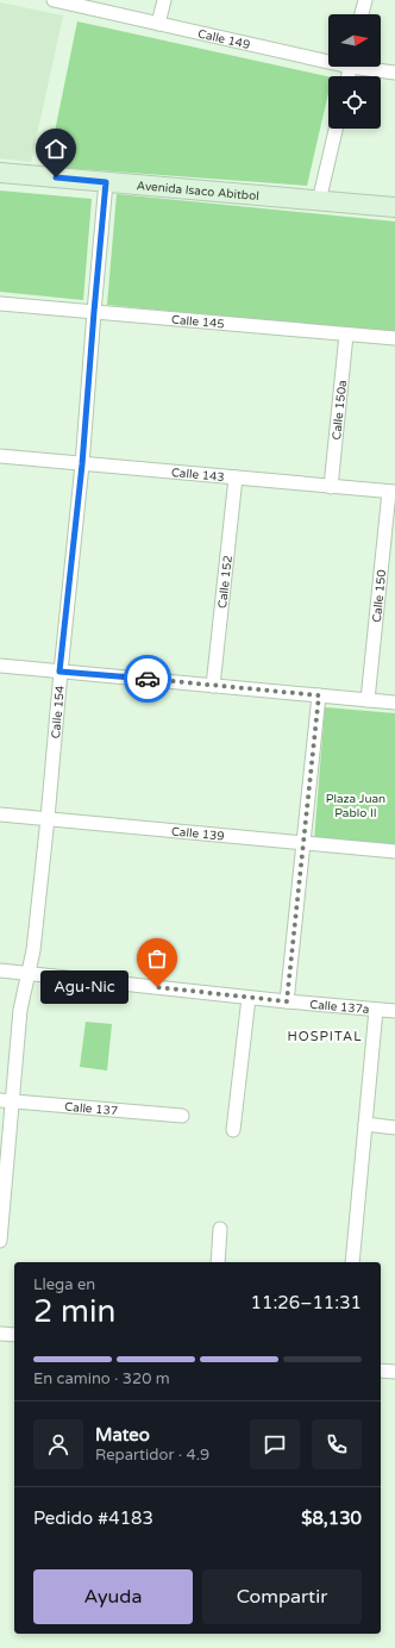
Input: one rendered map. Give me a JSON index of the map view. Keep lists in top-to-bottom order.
{
  "streets": {
    "main road": ["Avenida Isaco Abitbol"],
    "street": [
      "Calle 149",
      "Calle 145",
      "Calle 150a",
      "Calle 143",
      "Calle 152",
      "Calle 150",
      "Calle 154",
      "Calle 139",
      "Calle 137a",
      "Calle 137"
    ]
  },
  "crossings": [
    ["Avenida Isaco Abitbol", "Calle 154"],
    ["Calle 145", "Calle 150a"],
    ["Calle 145", "Calle 154"],
    ["Calle 150a", "Calle 143"],
    ["Calle 143", "Calle 152"],
    ["Calle 143", "Calle 150"],
    ["Calle 143", "Calle 154"],
    ["Calle 154", "Calle 139"],
    ["Calle 154", "Calle 137a"],
    ["Calle 154", "Calle 137"]
  ],
  "districts": ["HOSPITAL"],
  "parks": ["Plaza Juan Pablo II"],
  "places": ["Agu-Nic"],
  "north": "right",
  "page": {
    "bubble": "Agu-Nic",
    "heading": ["2 min", "Llega en", "11:26–11:31"],
    "panel": [
      "Mateo",
      "Repartidor · 4.9",
      "Pedido #4183",
      "$8,130"
    ],
    "bar": "En camino · 320 m",
    "buttons": ["Ayuda", "Compartir"]
  }
}
